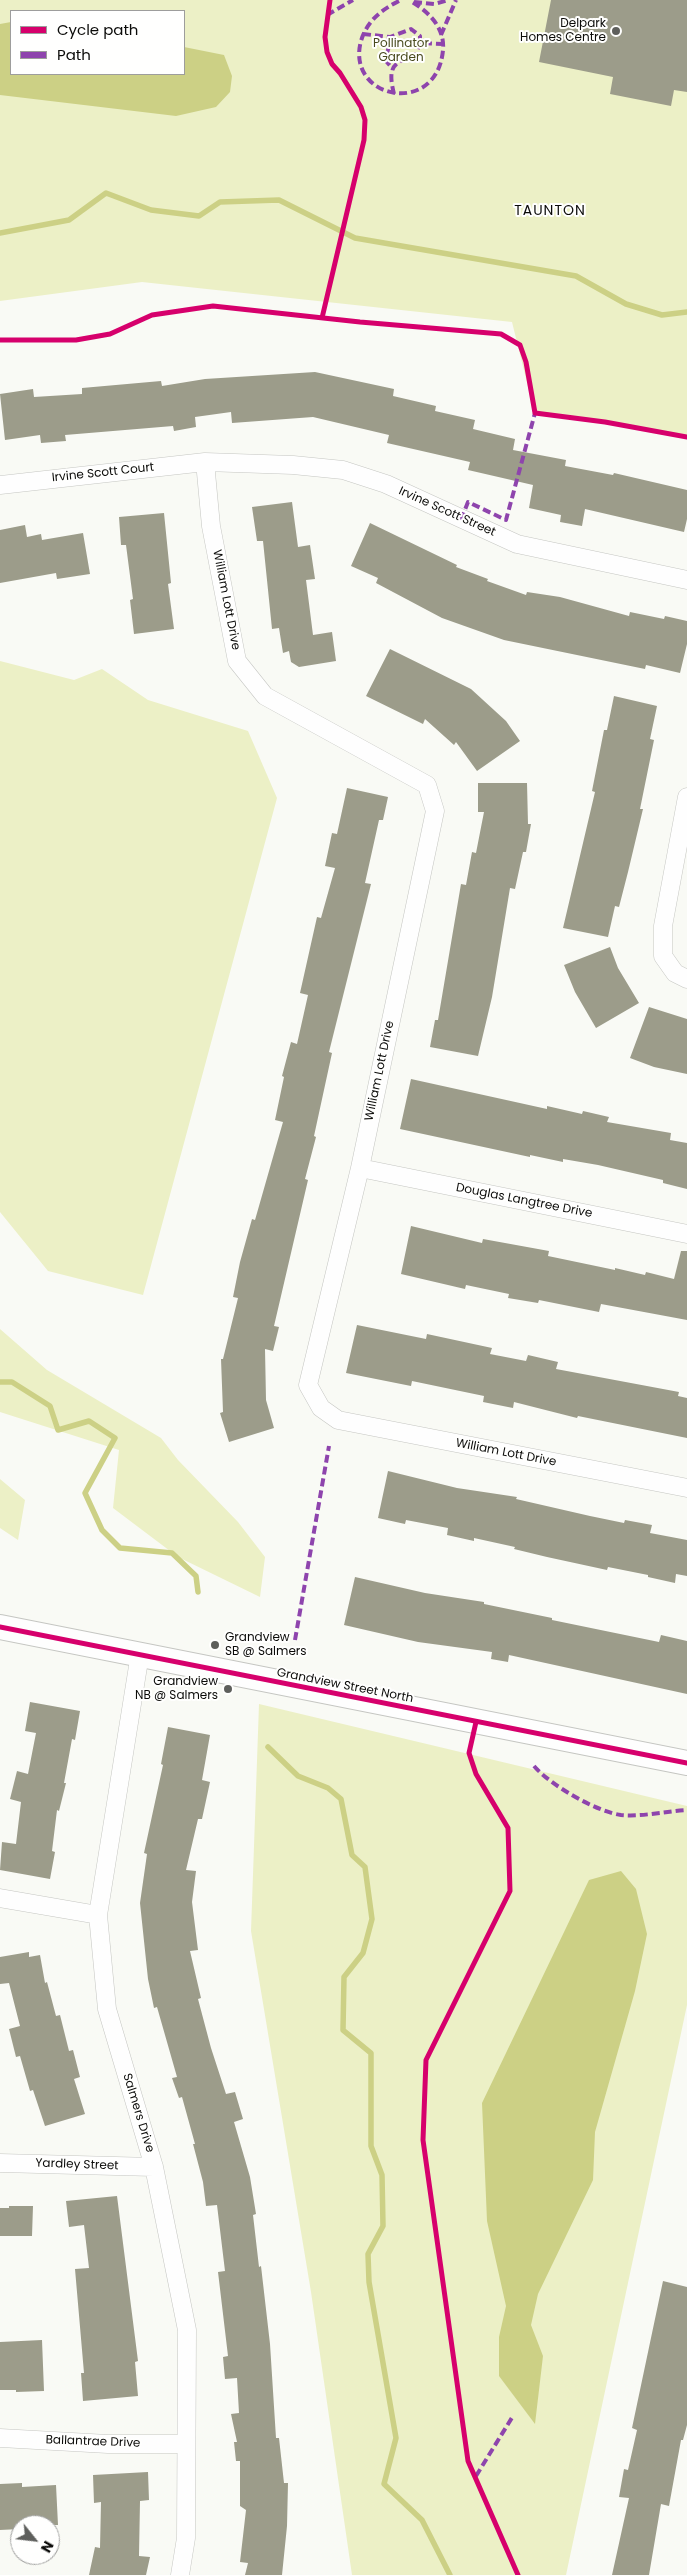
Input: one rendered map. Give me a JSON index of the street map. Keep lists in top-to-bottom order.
{
  "streets": {
    "street": [
      "Irvine Scott Court",
      "Irvine Scott Street",
      "William Lott Drive",
      "Douglas Langtree Drive",
      "Grandview Street North",
      "Salmers Drive",
      "Yardley Street",
      "Ballantrae Drive"
    ]
  },
  "crossings": [
    ["Irvine Scott Court", "Irvine Scott Street"],
    ["Irvine Scott Court", "William Lott Drive"],
    ["Irvine Scott Street", "William Lott Drive"],
    ["William Lott Drive", "Douglas Langtree Drive"],
    ["Grandview Street North", "Salmers Drive"],
    ["Salmers Drive", "Yardley Street"],
    ["Salmers Drive", "Ballantrae Drive"]
  ],
  "districts": ["TAUNTON"],
  "parks": ["Pollinator Garden"],
  "places": ["Delpark Homes Centre", "Grandview SB @ Salmers", "Grandview NB @ Salmers"],
  "legend": ["Cycle path", "Path"],
  "north": "bottom right"
}
